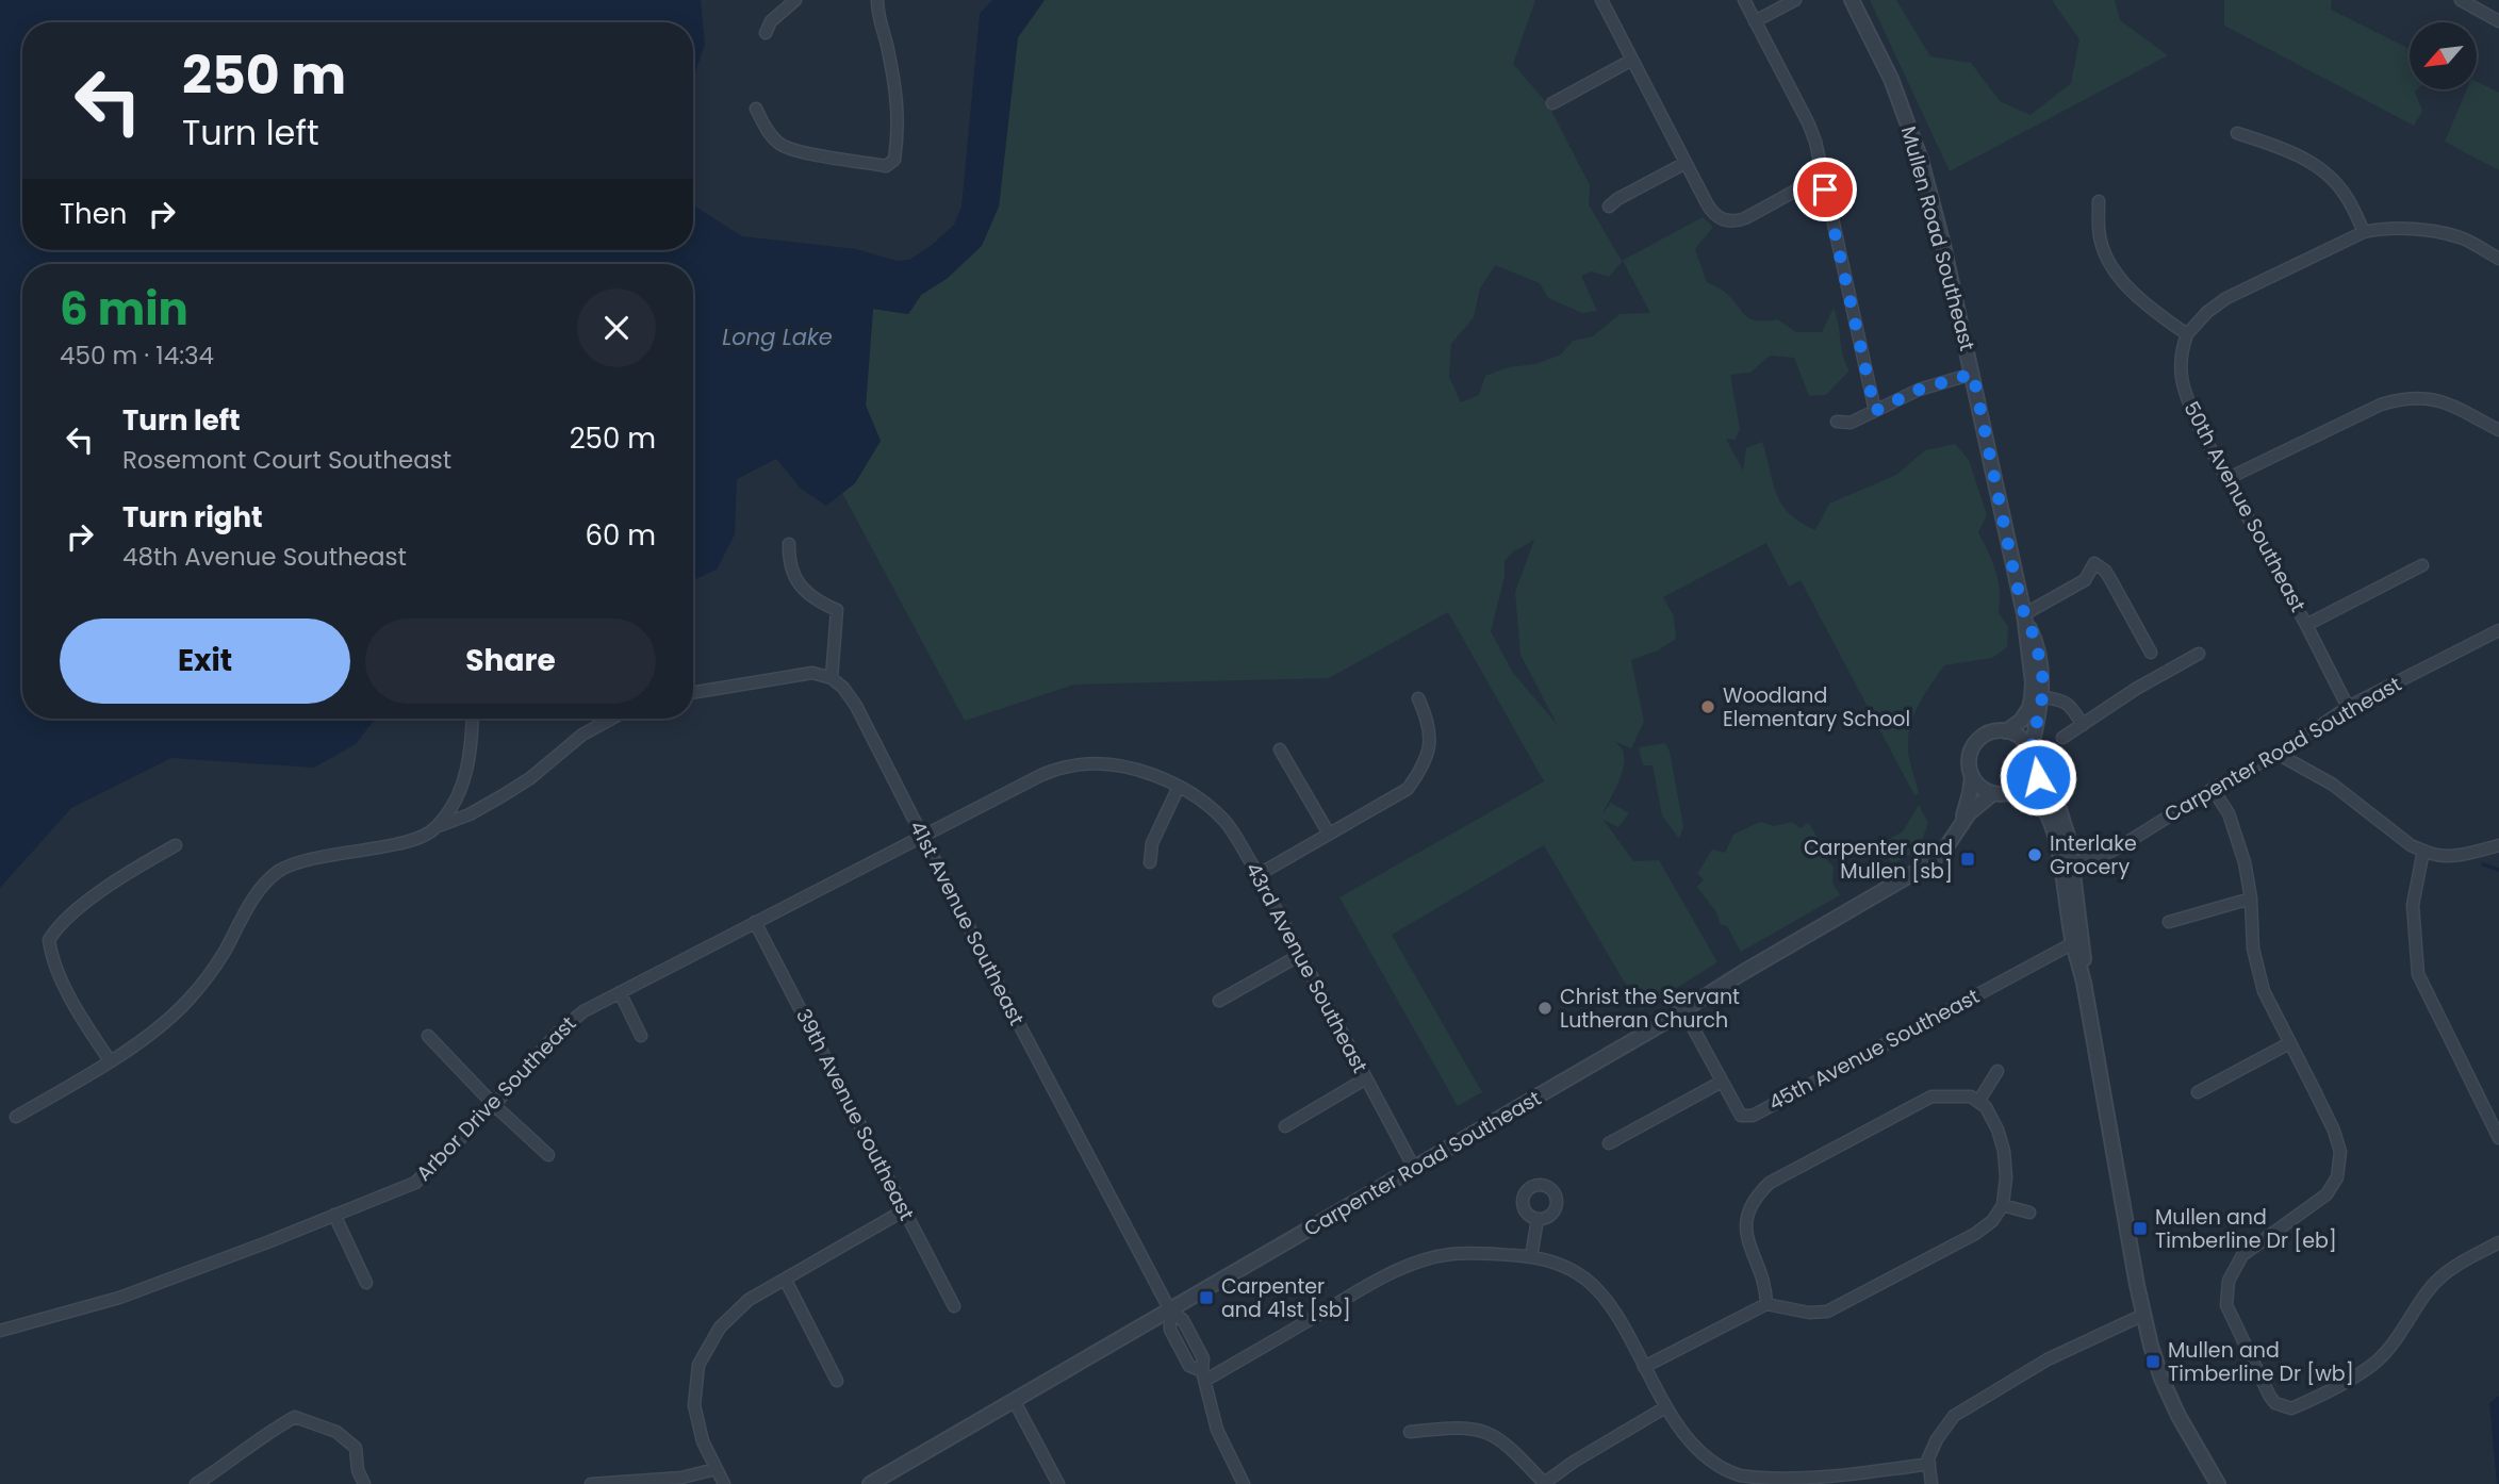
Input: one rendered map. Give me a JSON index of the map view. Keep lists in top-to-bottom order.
{
  "streets": {
    "street": [
      "Mullen Road Southeast",
      "50th Avenue Southeast",
      "Carpenter Road Southeast",
      "41st Avenue Southeast",
      "43rd Avenue Southeast",
      "45th Avenue Southeast",
      "Arbor Drive Southeast",
      "39th Avenue Southeast"
    ]
  },
  "crossings": [
    ["Mullen Road Southeast", "Carpenter Road Southeast"],
    ["50th Avenue Southeast", "Carpenter Road Southeast"],
    ["Carpenter Road Southeast", "41st Avenue Southeast"],
    ["Carpenter Road Southeast", "43rd Avenue Southeast"],
    ["Carpenter Road Southeast", "45th Avenue Southeast"],
    ["41st Avenue Southeast", "Arbor Drive Southeast"],
    ["43rd Avenue Southeast", "Arbor Drive Southeast"],
    ["Arbor Drive Southeast", "39th Avenue Southeast"]
  ],
  "water": ["Long Lake"],
  "places": {
    "other": ["Woodland Elementary School", "Interlake Grocery", "Christ the Servant Lutheran Church"],
    "transit": [
      "Carpenter and Mullen [sb]",
      "Mullen and Timberline Dr [eb]",
      "Carpenter and 41st [sb]",
      "Mullen and Timberline Dr [wb]"
    ]
  },
  "north": "bottom left",
  "page": {
    "turn": ["250 m", "Turn left"],
    "then": "Then",
    "heading": ["6 min", "450 m · 14:34"],
    "list": [
      {
        "name": "Turn left",
        "note": "Rosemont Court Southeast",
        "value": "250 m"
      },
      {
        "name": "Turn right",
        "note": "48th Avenue Southeast",
        "value": "60 m"
      }
    ],
    "buttons": ["Exit", "Share"]
  }
}
